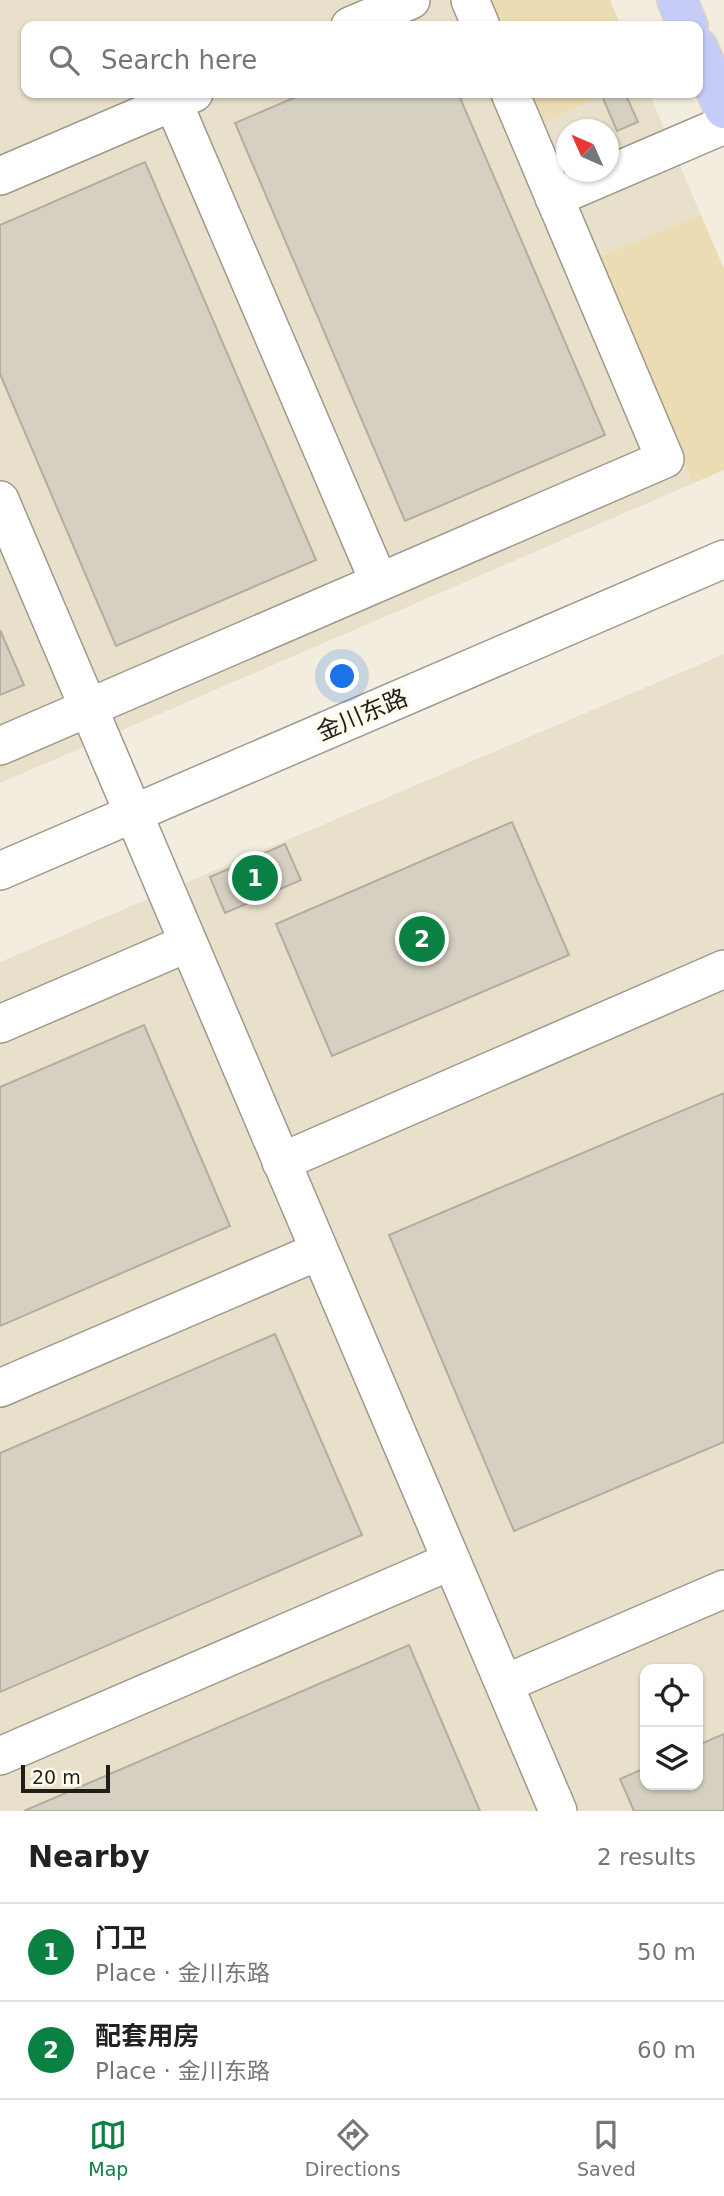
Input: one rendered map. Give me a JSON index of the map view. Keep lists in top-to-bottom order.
{
  "streets": {
    "street": ["金川东路"]
  },
  "scale_bar": "20 m",
  "north": "top left",
  "page": {
    "search": "Search here",
    "pins": ["1", "2"],
    "scale": "20 m",
    "heading": ["Nearby", "2 results"],
    "list": [
      {
        "mark": "1",
        "name": "门卫",
        "note": "Place · 金川东路",
        "value": "50 m"
      },
      {
        "mark": "2",
        "name": "配套用房",
        "note": "Place · 金川东路",
        "value": "60 m"
      }
    ],
    "nav": ["Map", "Directions", "Saved"]
  }
}
